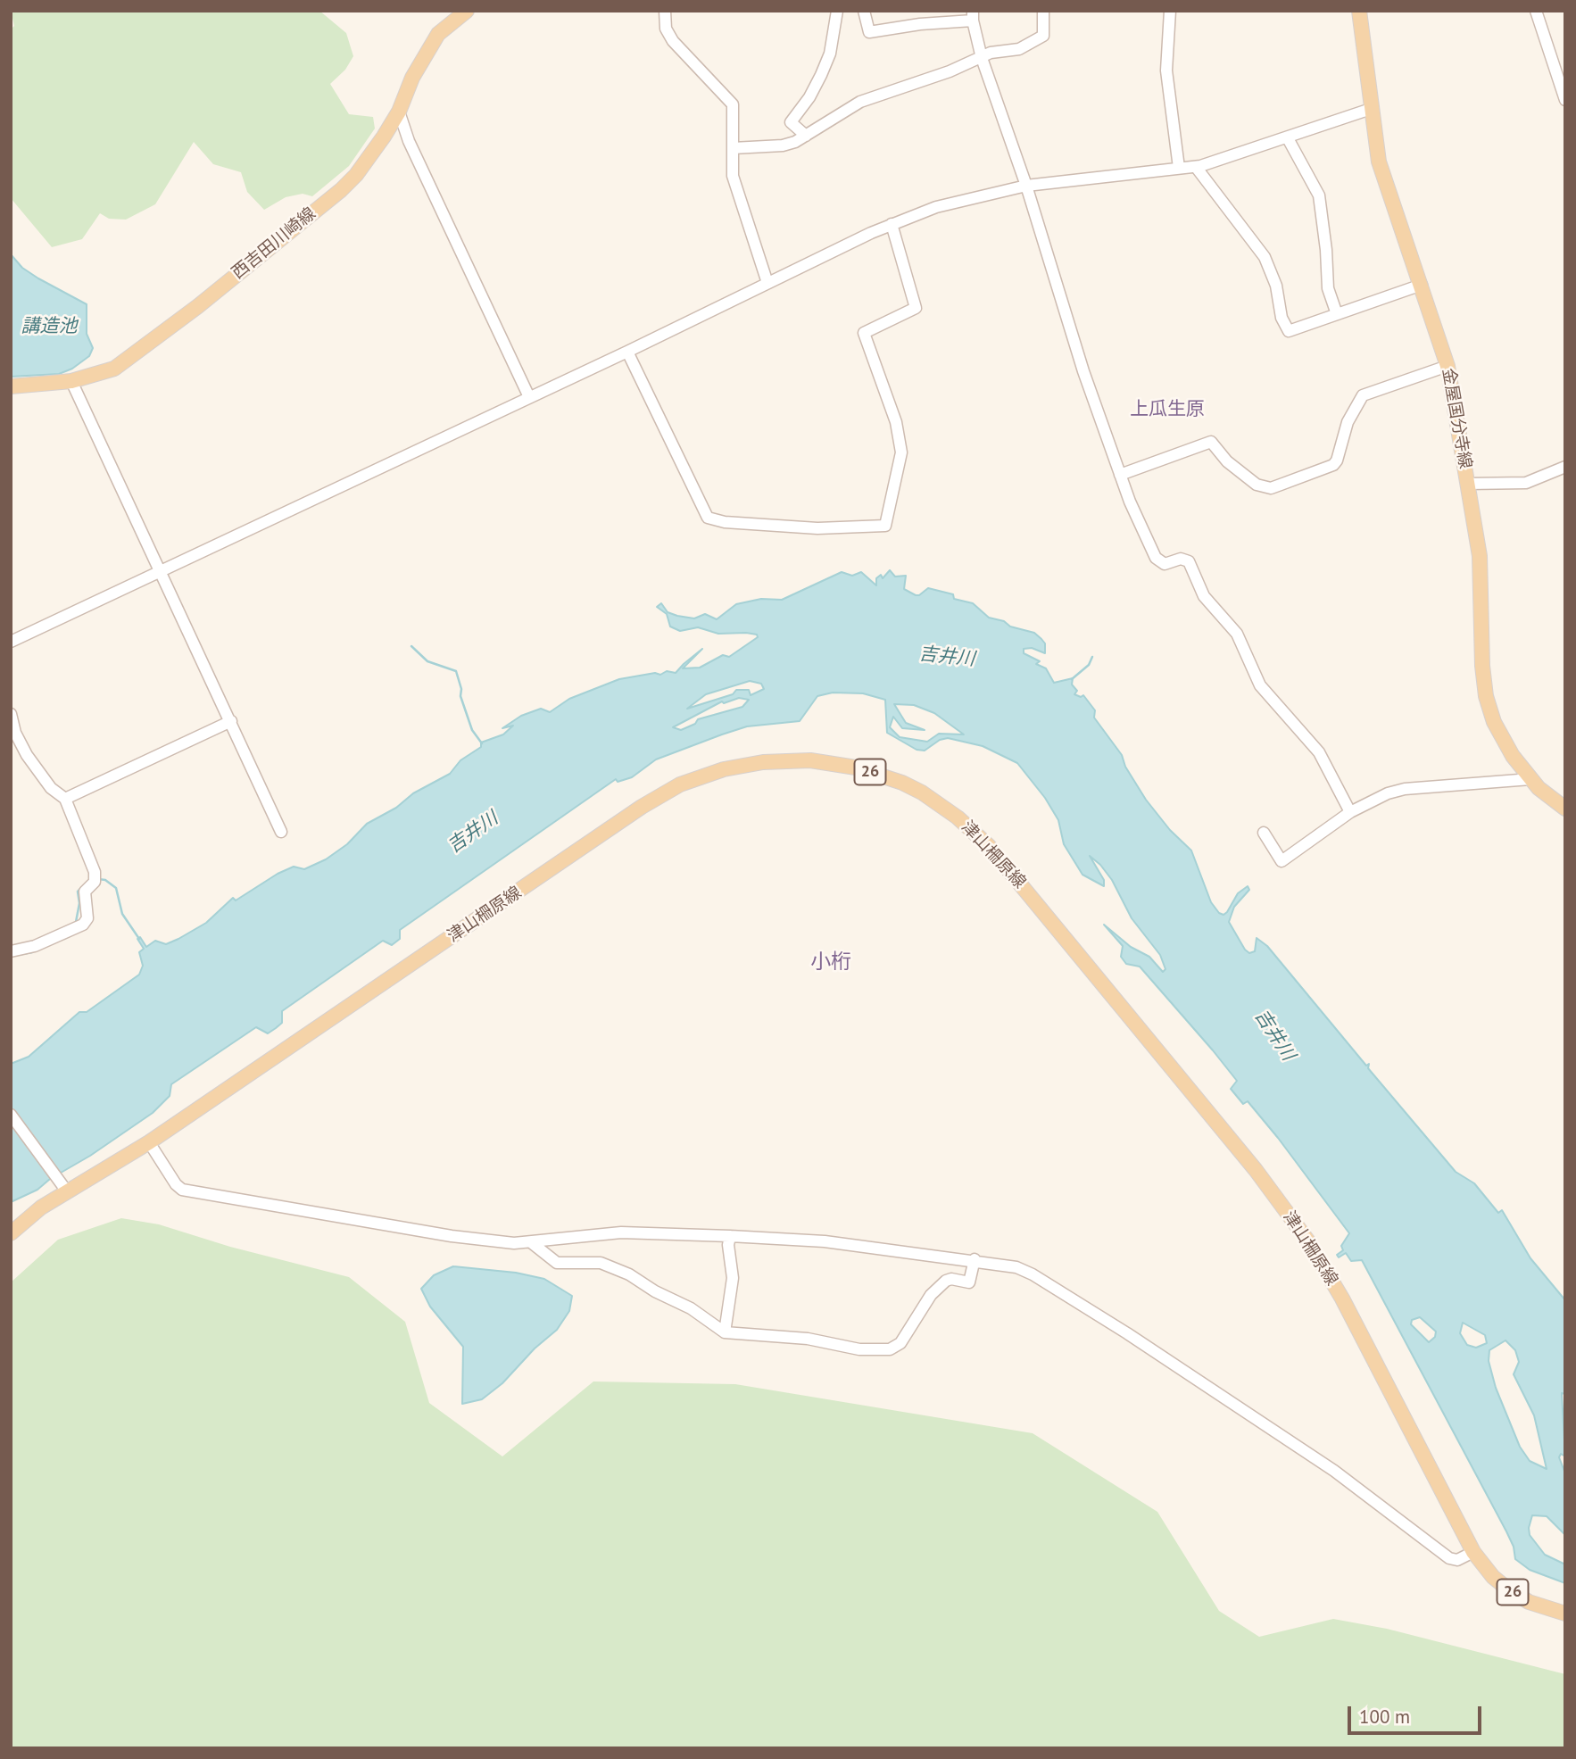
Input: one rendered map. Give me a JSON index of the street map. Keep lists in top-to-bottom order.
{
  "streets": {
    "main road": [
      "西吉田川崎線",
      "金屋国分寺線",
      "26",
      "津山柵原線"
    ]
  },
  "districts": ["上瓜生原", "小桁"],
  "water": ["講造池", "吉井川"],
  "scale_bar": "100 m"
}
